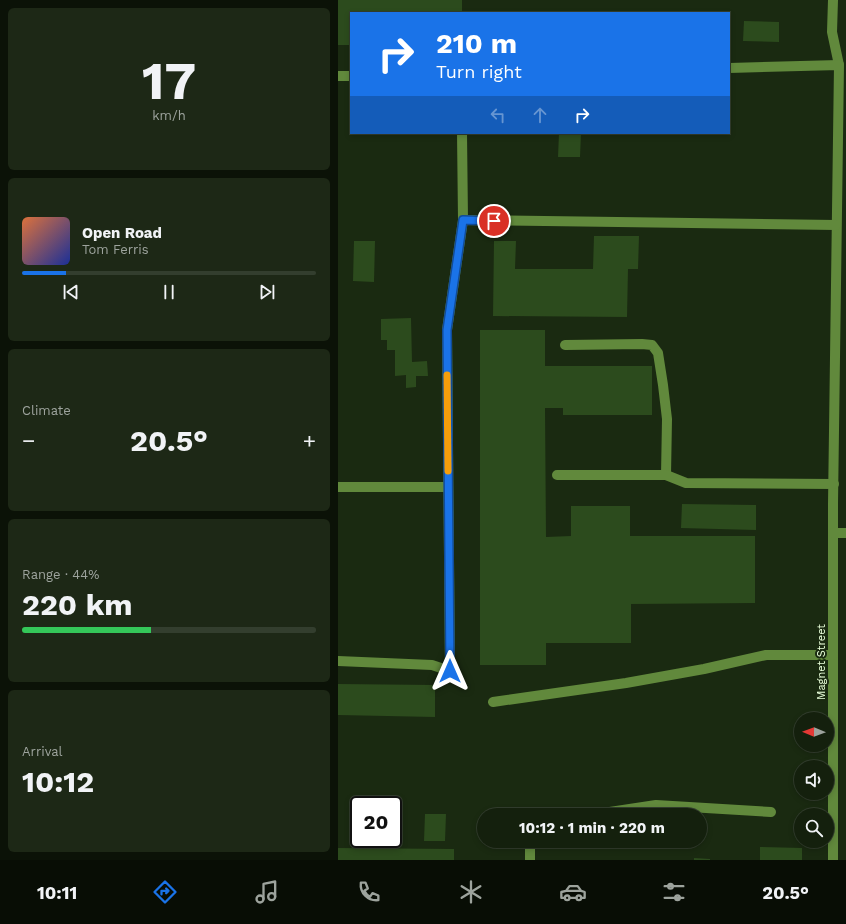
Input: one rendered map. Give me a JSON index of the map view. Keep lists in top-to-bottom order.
{
  "streets": {
    "street": ["Magnet Street"]
  },
  "north": "left",
  "page": {
    "tile": [
      ["17", "km/h"],
      "Climate",
      ["Range · 44%", "220 km"],
      ["Arrival", "10:12"]
    ],
    "turn": ["210 m", "Turn right"],
    "song": ["Open Road", "Tom Ferris"],
    "heat": ["−", "20.5°", "+"],
    "limit": "20",
    "trip": "10:12 · 1 min · 220 m",
    "tabs": ["10:11", "20.5°"]
  }
}
